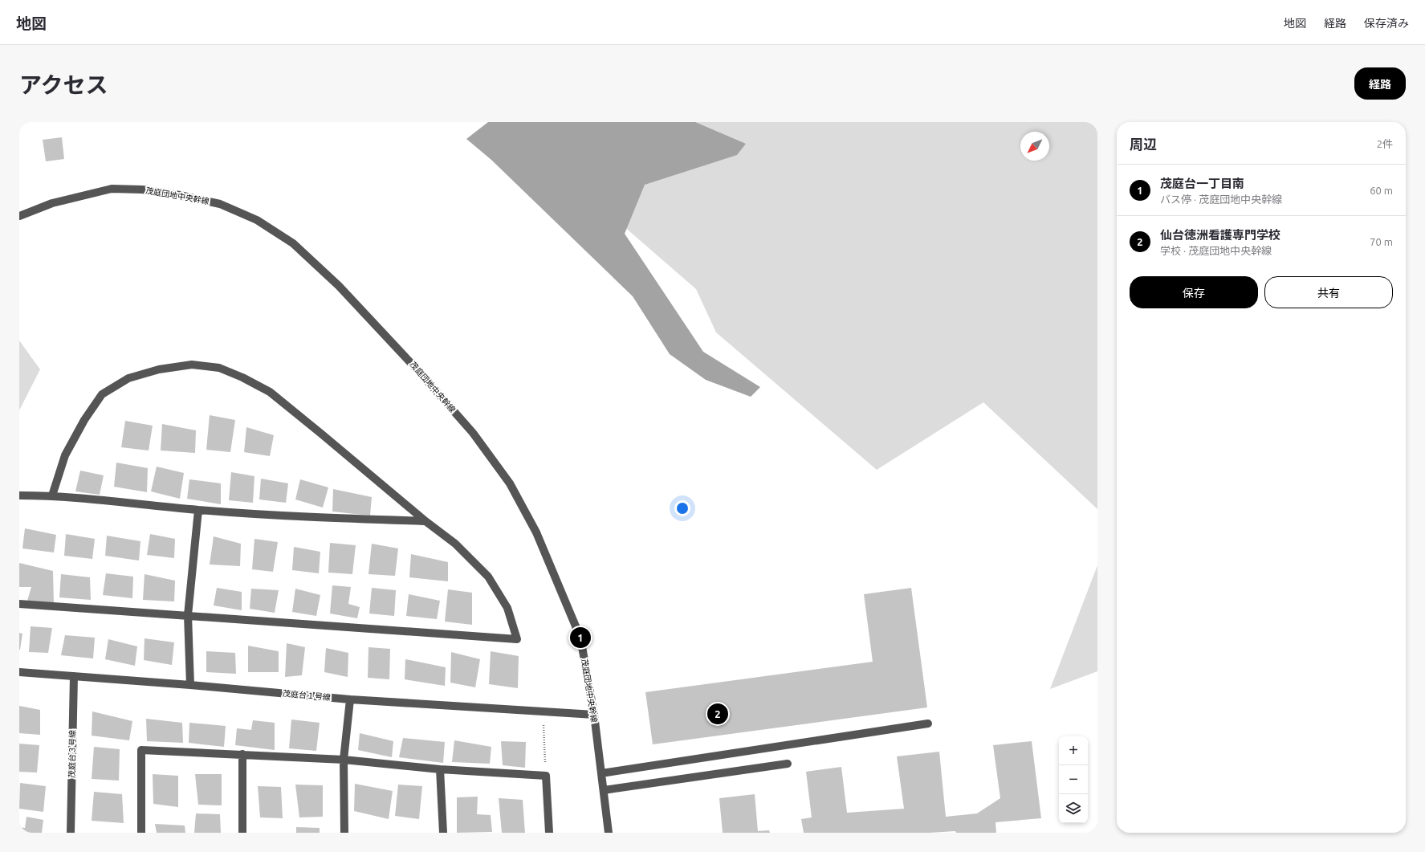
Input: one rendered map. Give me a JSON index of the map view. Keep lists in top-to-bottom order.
{
  "streets": {
    "street": ["茂庭団地中央幹線", "茂庭台１号線", "茂庭台３号線"]
  },
  "crossings": [
    ["茂庭団地中央幹線", "茂庭台１号線"],
    ["茂庭台１号線", "茂庭台３号線"]
  ],
  "north": "bottom left",
  "page": {
    "header": "地図",
    "nav": ["地図", "経路", "保存済み"],
    "title": "アクセス",
    "buttons": [
      "経路",
      ["保存", "共有"]
    ],
    "heading": ["周辺", "2件"],
    "list": [
      {
        "mark": "1",
        "name": "茂庭台一丁目南",
        "note": "バス停 · 茂庭団地中央幹線",
        "value": "60 m"
      },
      {
        "mark": "2",
        "name": "仙台徳洲看護専門学校",
        "note": "学校 · 茂庭団地中央幹線",
        "value": "70 m"
      }
    ],
    "pins": ["1", "2"],
    "map_buttons": ["+", "−"]
  }
}
